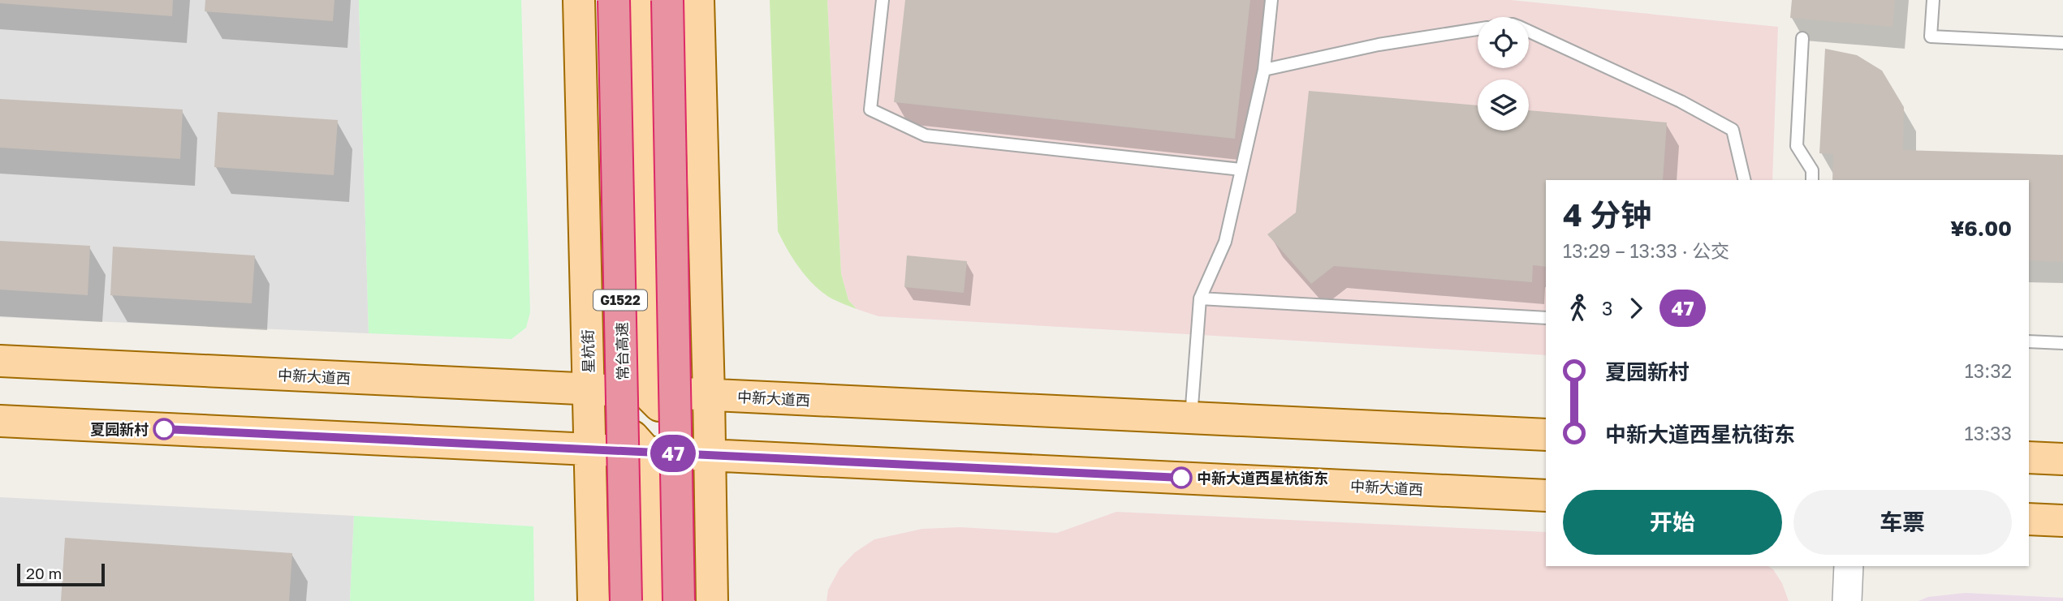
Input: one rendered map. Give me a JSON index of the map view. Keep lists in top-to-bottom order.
{
  "streets": {
    "highway": ["G1522", "常台高速"],
    "main road": ["星杭街", "中新大道西"]
  },
  "crossings": [
    ["星杭街", "中新大道西"]
  ],
  "places": ["夏园新村", "中新大道西星杭街东"],
  "lines": ["bus line 47"],
  "scale_bar": "20 m",
  "page": {
    "on_map": "47",
    "heading": ["4 分钟", "13:29 – 13:33 · 公交", "¥6.00"],
    "legs": ["3", "47"],
    "list": [
      {
        "name": "夏园新村",
        "value": "13:32"
      },
      {
        "name": "中新大道西星杭街东",
        "value": "13:33"
      }
    ],
    "buttons": ["开始", "车票"],
    "scale": "20 m"
  }
}
